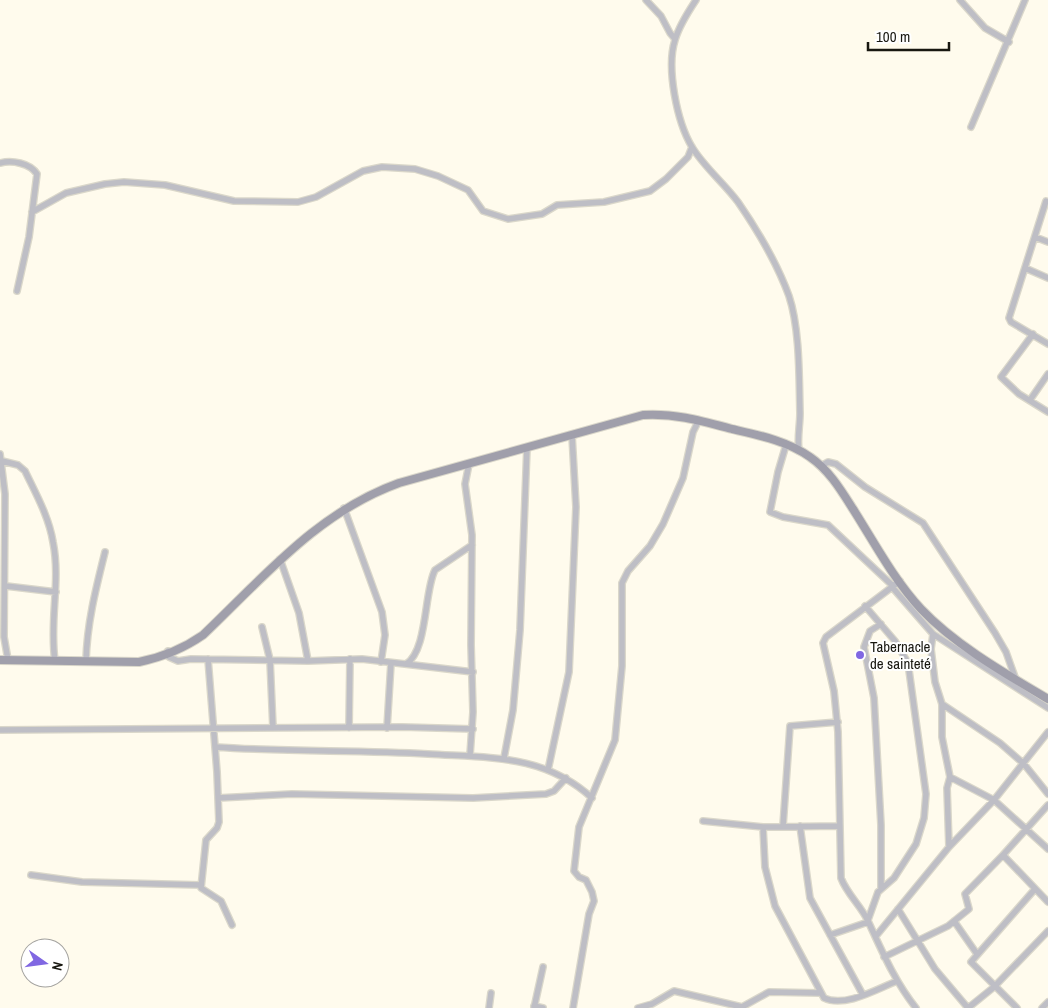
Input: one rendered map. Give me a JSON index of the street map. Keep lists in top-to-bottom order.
{
  "places": ["Tabernacle de sainteté"],
  "scale_bar": "100 m",
  "north": "right"
}
